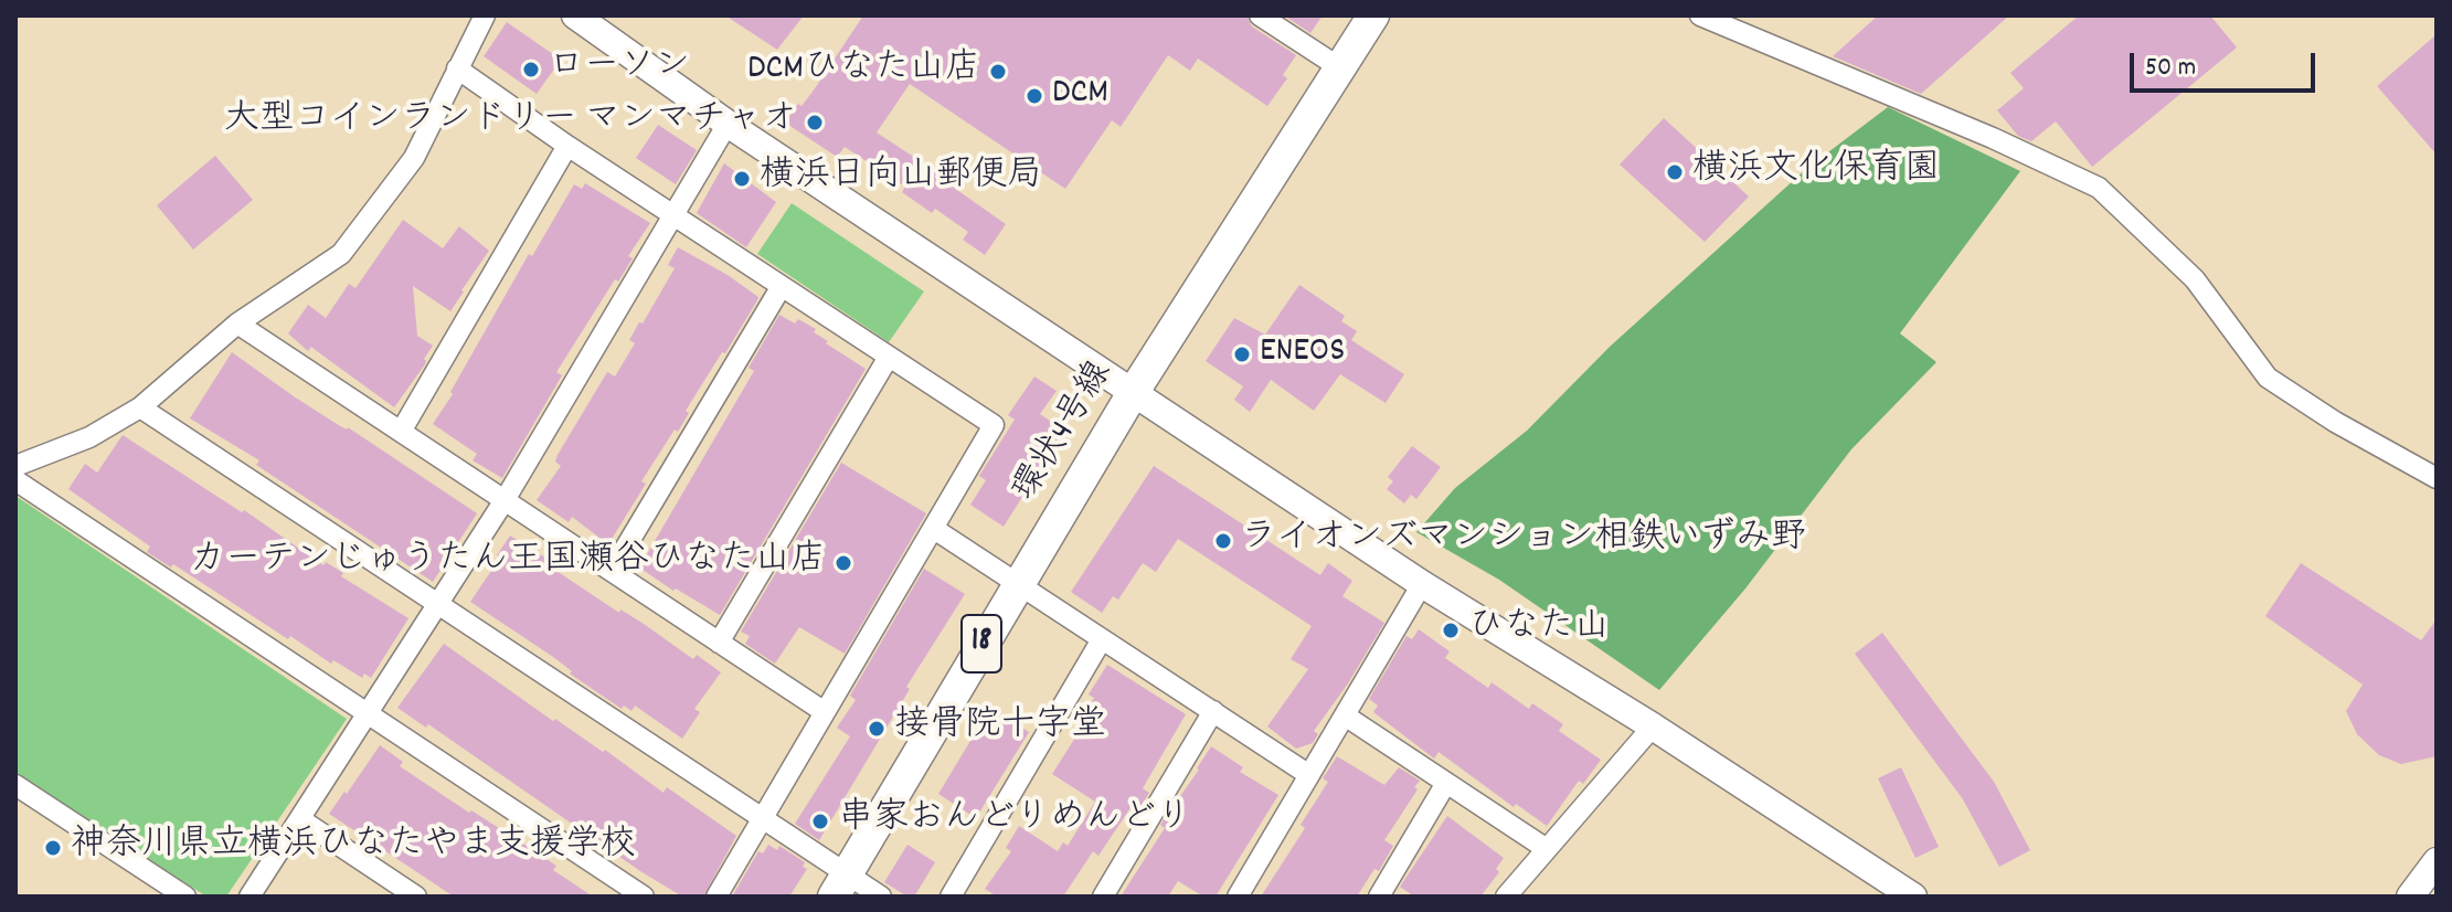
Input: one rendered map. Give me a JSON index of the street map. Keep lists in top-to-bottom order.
{
  "streets": {
    "main road": ["環状4号線", "18"]
  },
  "places": [
    "ローソン",
    "DCMひなた山店",
    "DCM",
    "大型コインランドリー マンマチャオ",
    "横浜文化保育園",
    "横浜日向山郵便局",
    "ENEOS",
    "ライオンズマンション相鉄いずみ野",
    "カーテンじゅうたん王国瀬谷ひなた山店",
    "ひなた山",
    "接骨院十字堂",
    "串家おんどりめんどり",
    "神奈川県立横浜ひなたやま支援学校"
  ],
  "scale_bar": "50 m"
}
